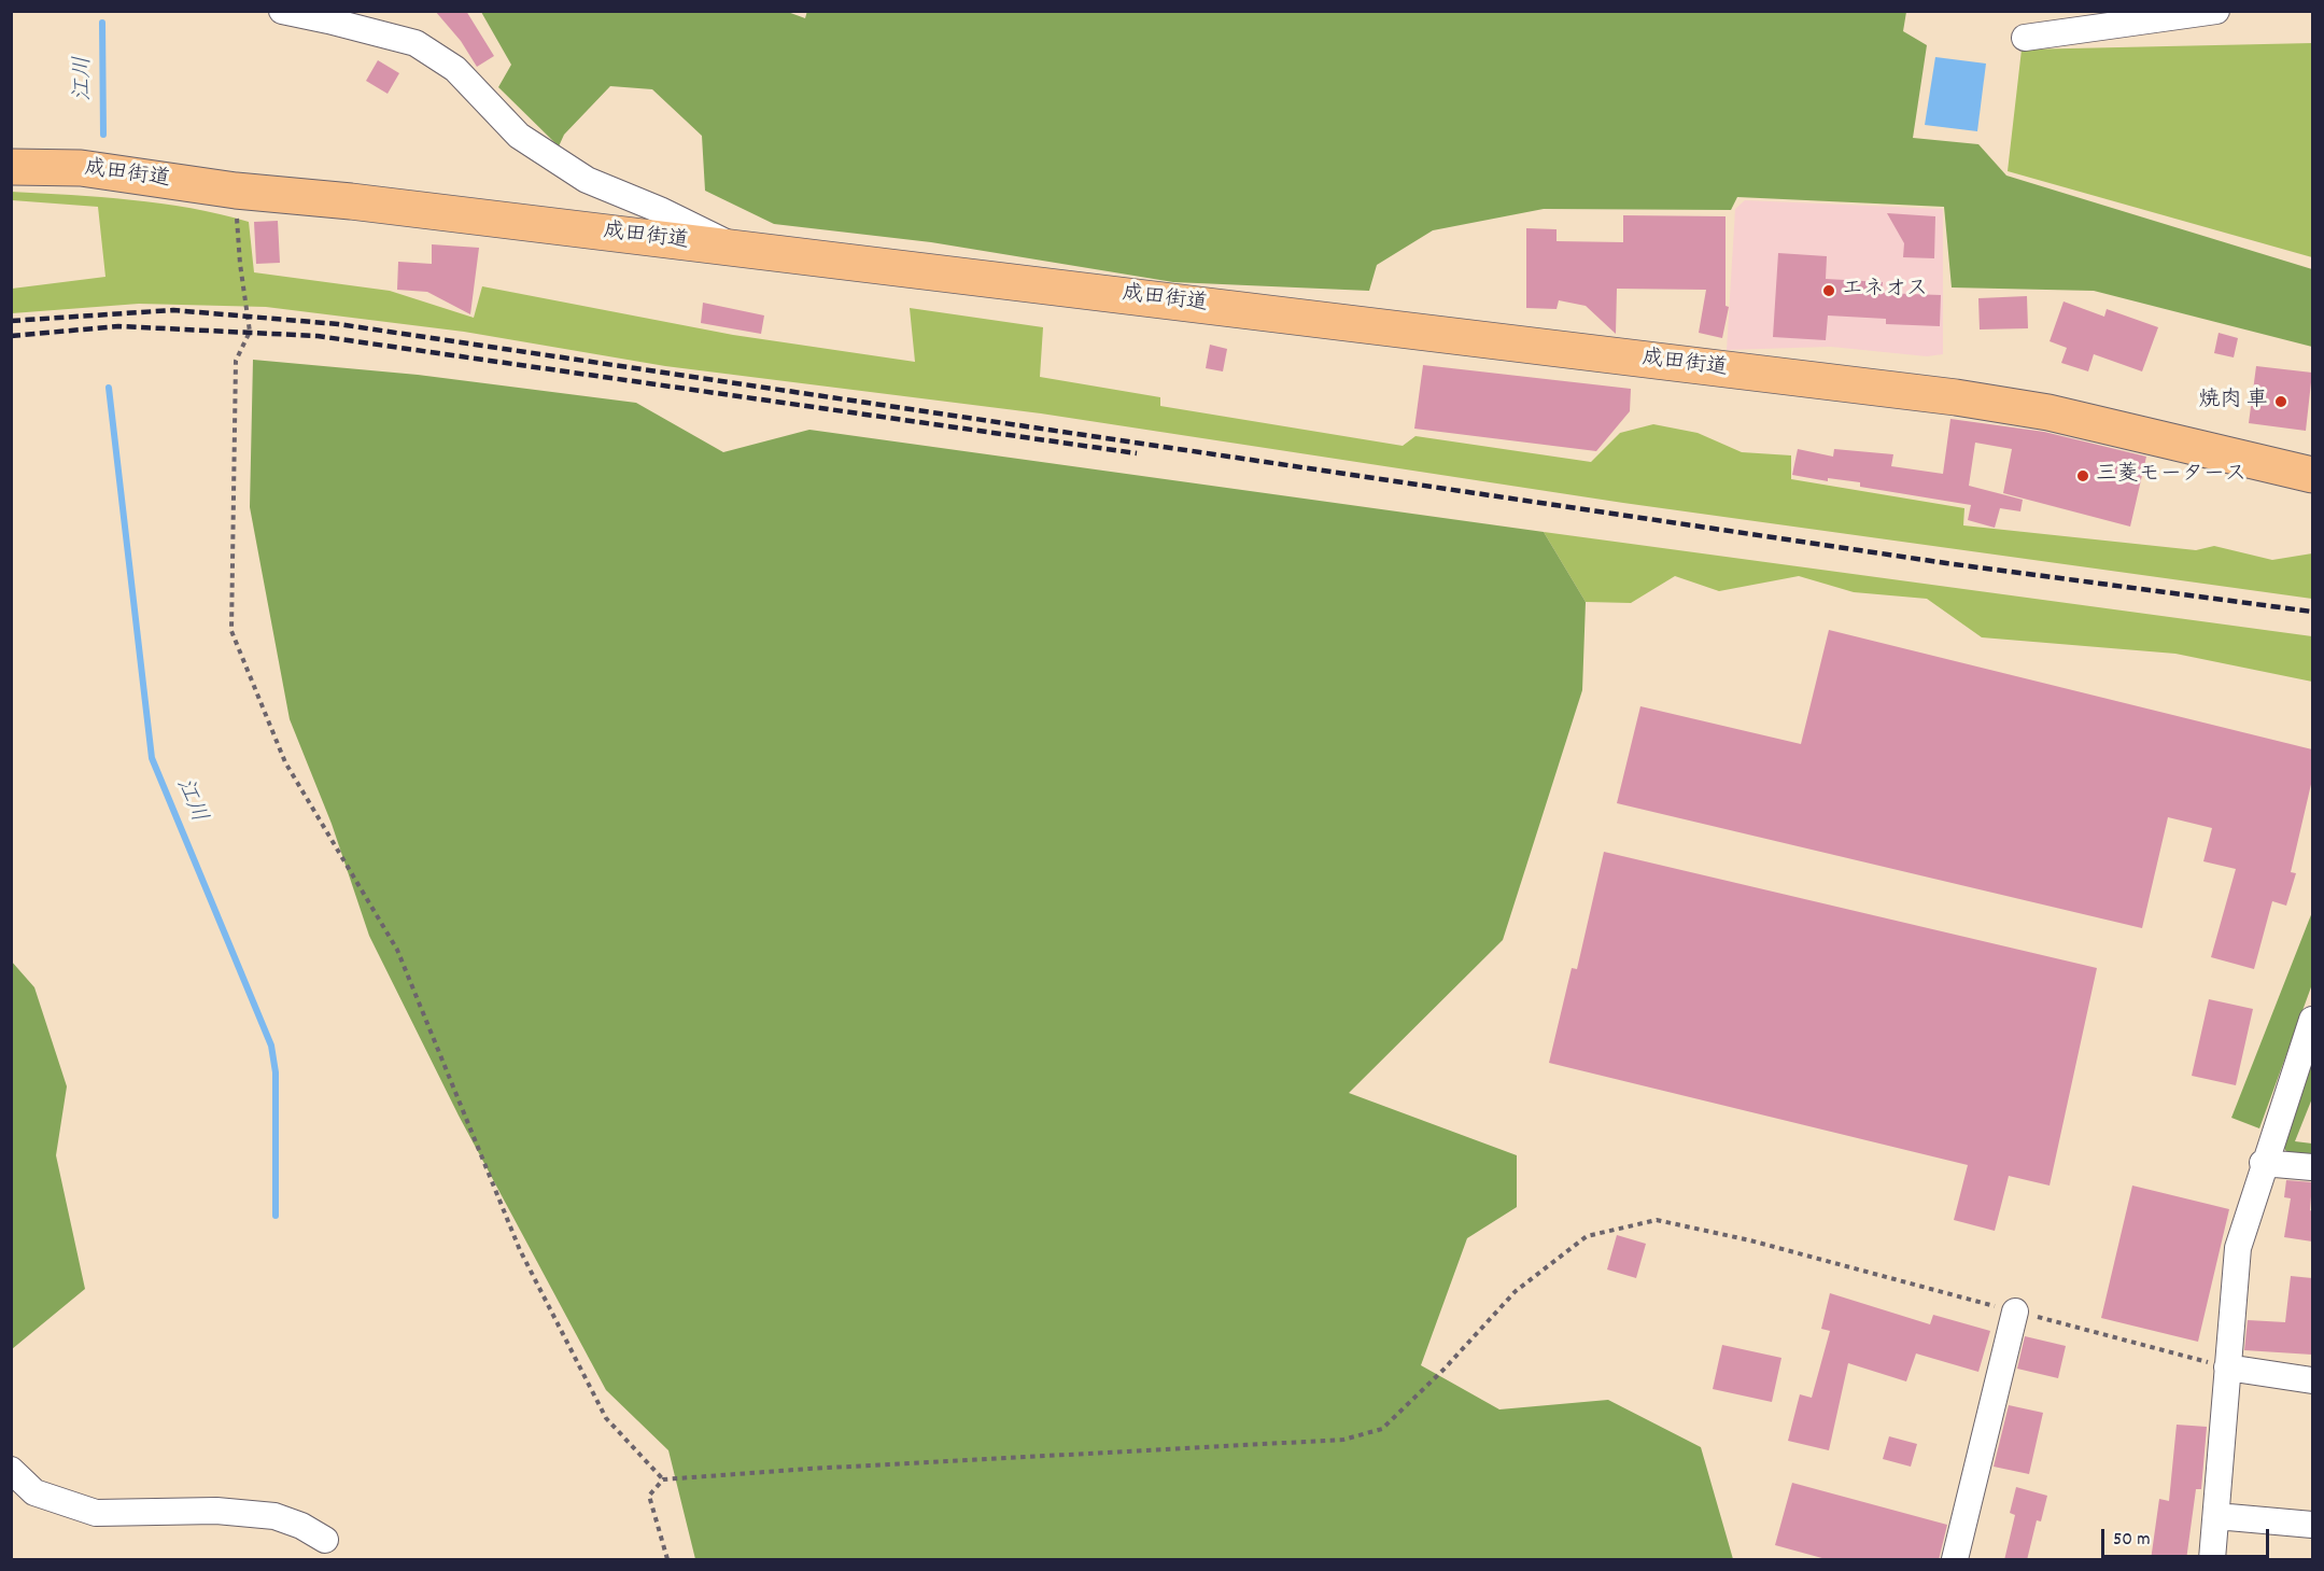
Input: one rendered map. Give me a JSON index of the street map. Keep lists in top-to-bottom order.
{
  "streets": {
    "highway": ["成田街道"]
  },
  "water": ["江川"],
  "places": ["エネオス", "焼肉 車", "三菱モータース"],
  "scale_bar": "50 m"
}
